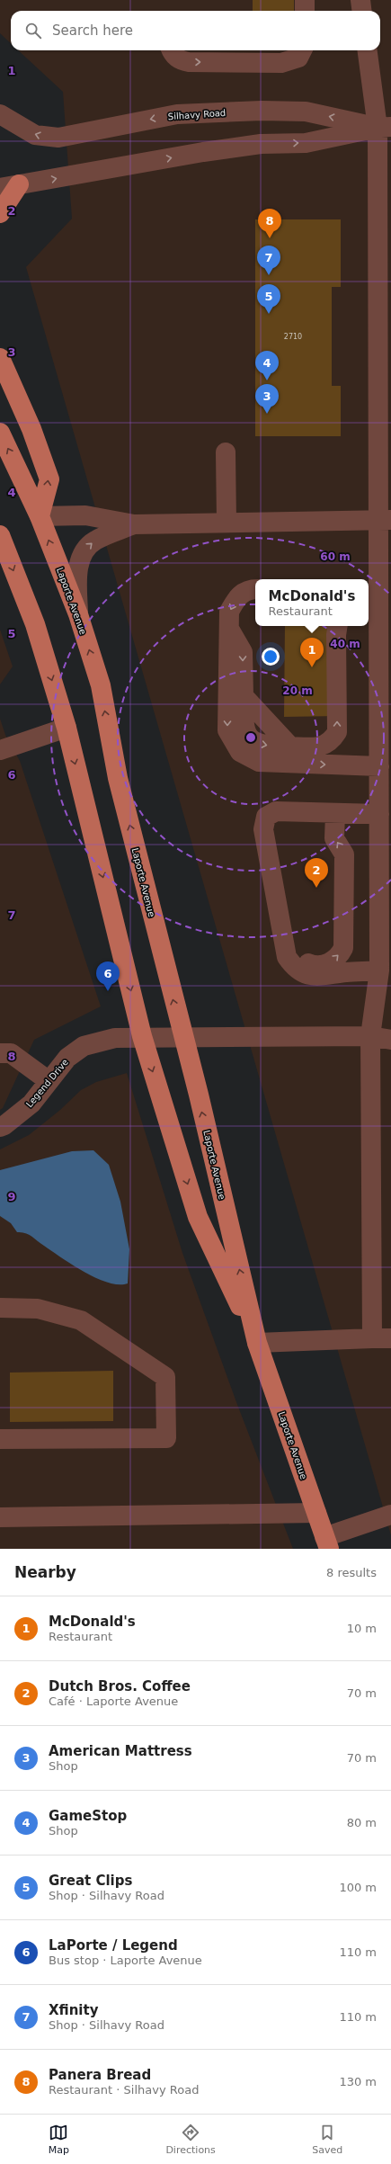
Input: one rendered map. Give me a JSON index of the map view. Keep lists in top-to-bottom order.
{
  "streets": {
    "main road": ["Laporte Avenue"],
    "street": ["Silhavy Road", "Legend Drive"]
  },
  "crossings": [
    ["Laporte Avenue", "Legend Drive"]
  ],
  "house_numbers": ["2710"],
  "page": {
    "search": "Search here",
    "pins": [
      "8",
      "7",
      "5",
      "4",
      "3",
      "1",
      "2",
      "6"
    ],
    "popup": ["McDonald's", "Restaurant"],
    "heading": ["Nearby", "8 results"],
    "list": [
      {
        "mark": "1",
        "name": "McDonald's",
        "note": "Restaurant",
        "value": "10 m"
      },
      {
        "mark": "2",
        "name": "Dutch Bros. Coffee",
        "note": "Café · Laporte Avenue",
        "value": "70 m"
      },
      {
        "mark": "3",
        "name": "American Mattress",
        "note": "Shop",
        "value": "70 m"
      },
      {
        "mark": "4",
        "name": "GameStop",
        "note": "Shop",
        "value": "80 m"
      },
      {
        "mark": "5",
        "name": "Great Clips",
        "note": "Shop · Silhavy Road",
        "value": "100 m"
      },
      {
        "mark": "6",
        "name": "LaPorte / Legend",
        "note": "Bus stop · Laporte Avenue",
        "value": "110 m"
      },
      {
        "mark": "7",
        "name": "Xfinity",
        "note": "Shop · Silhavy Road",
        "value": "110 m"
      },
      {
        "mark": "8",
        "name": "Panera Bread",
        "note": "Restaurant · Silhavy Road",
        "value": "130 m"
      }
    ],
    "nav": ["Map", "Directions", "Saved"]
  },
  "grid": {
    "rows": [
      "1",
      "2",
      "3",
      "4",
      "5",
      "6",
      "7",
      "8",
      "9"
    ]
  },
  "rings": ["60 m", "40 m", "20 m"]
}
